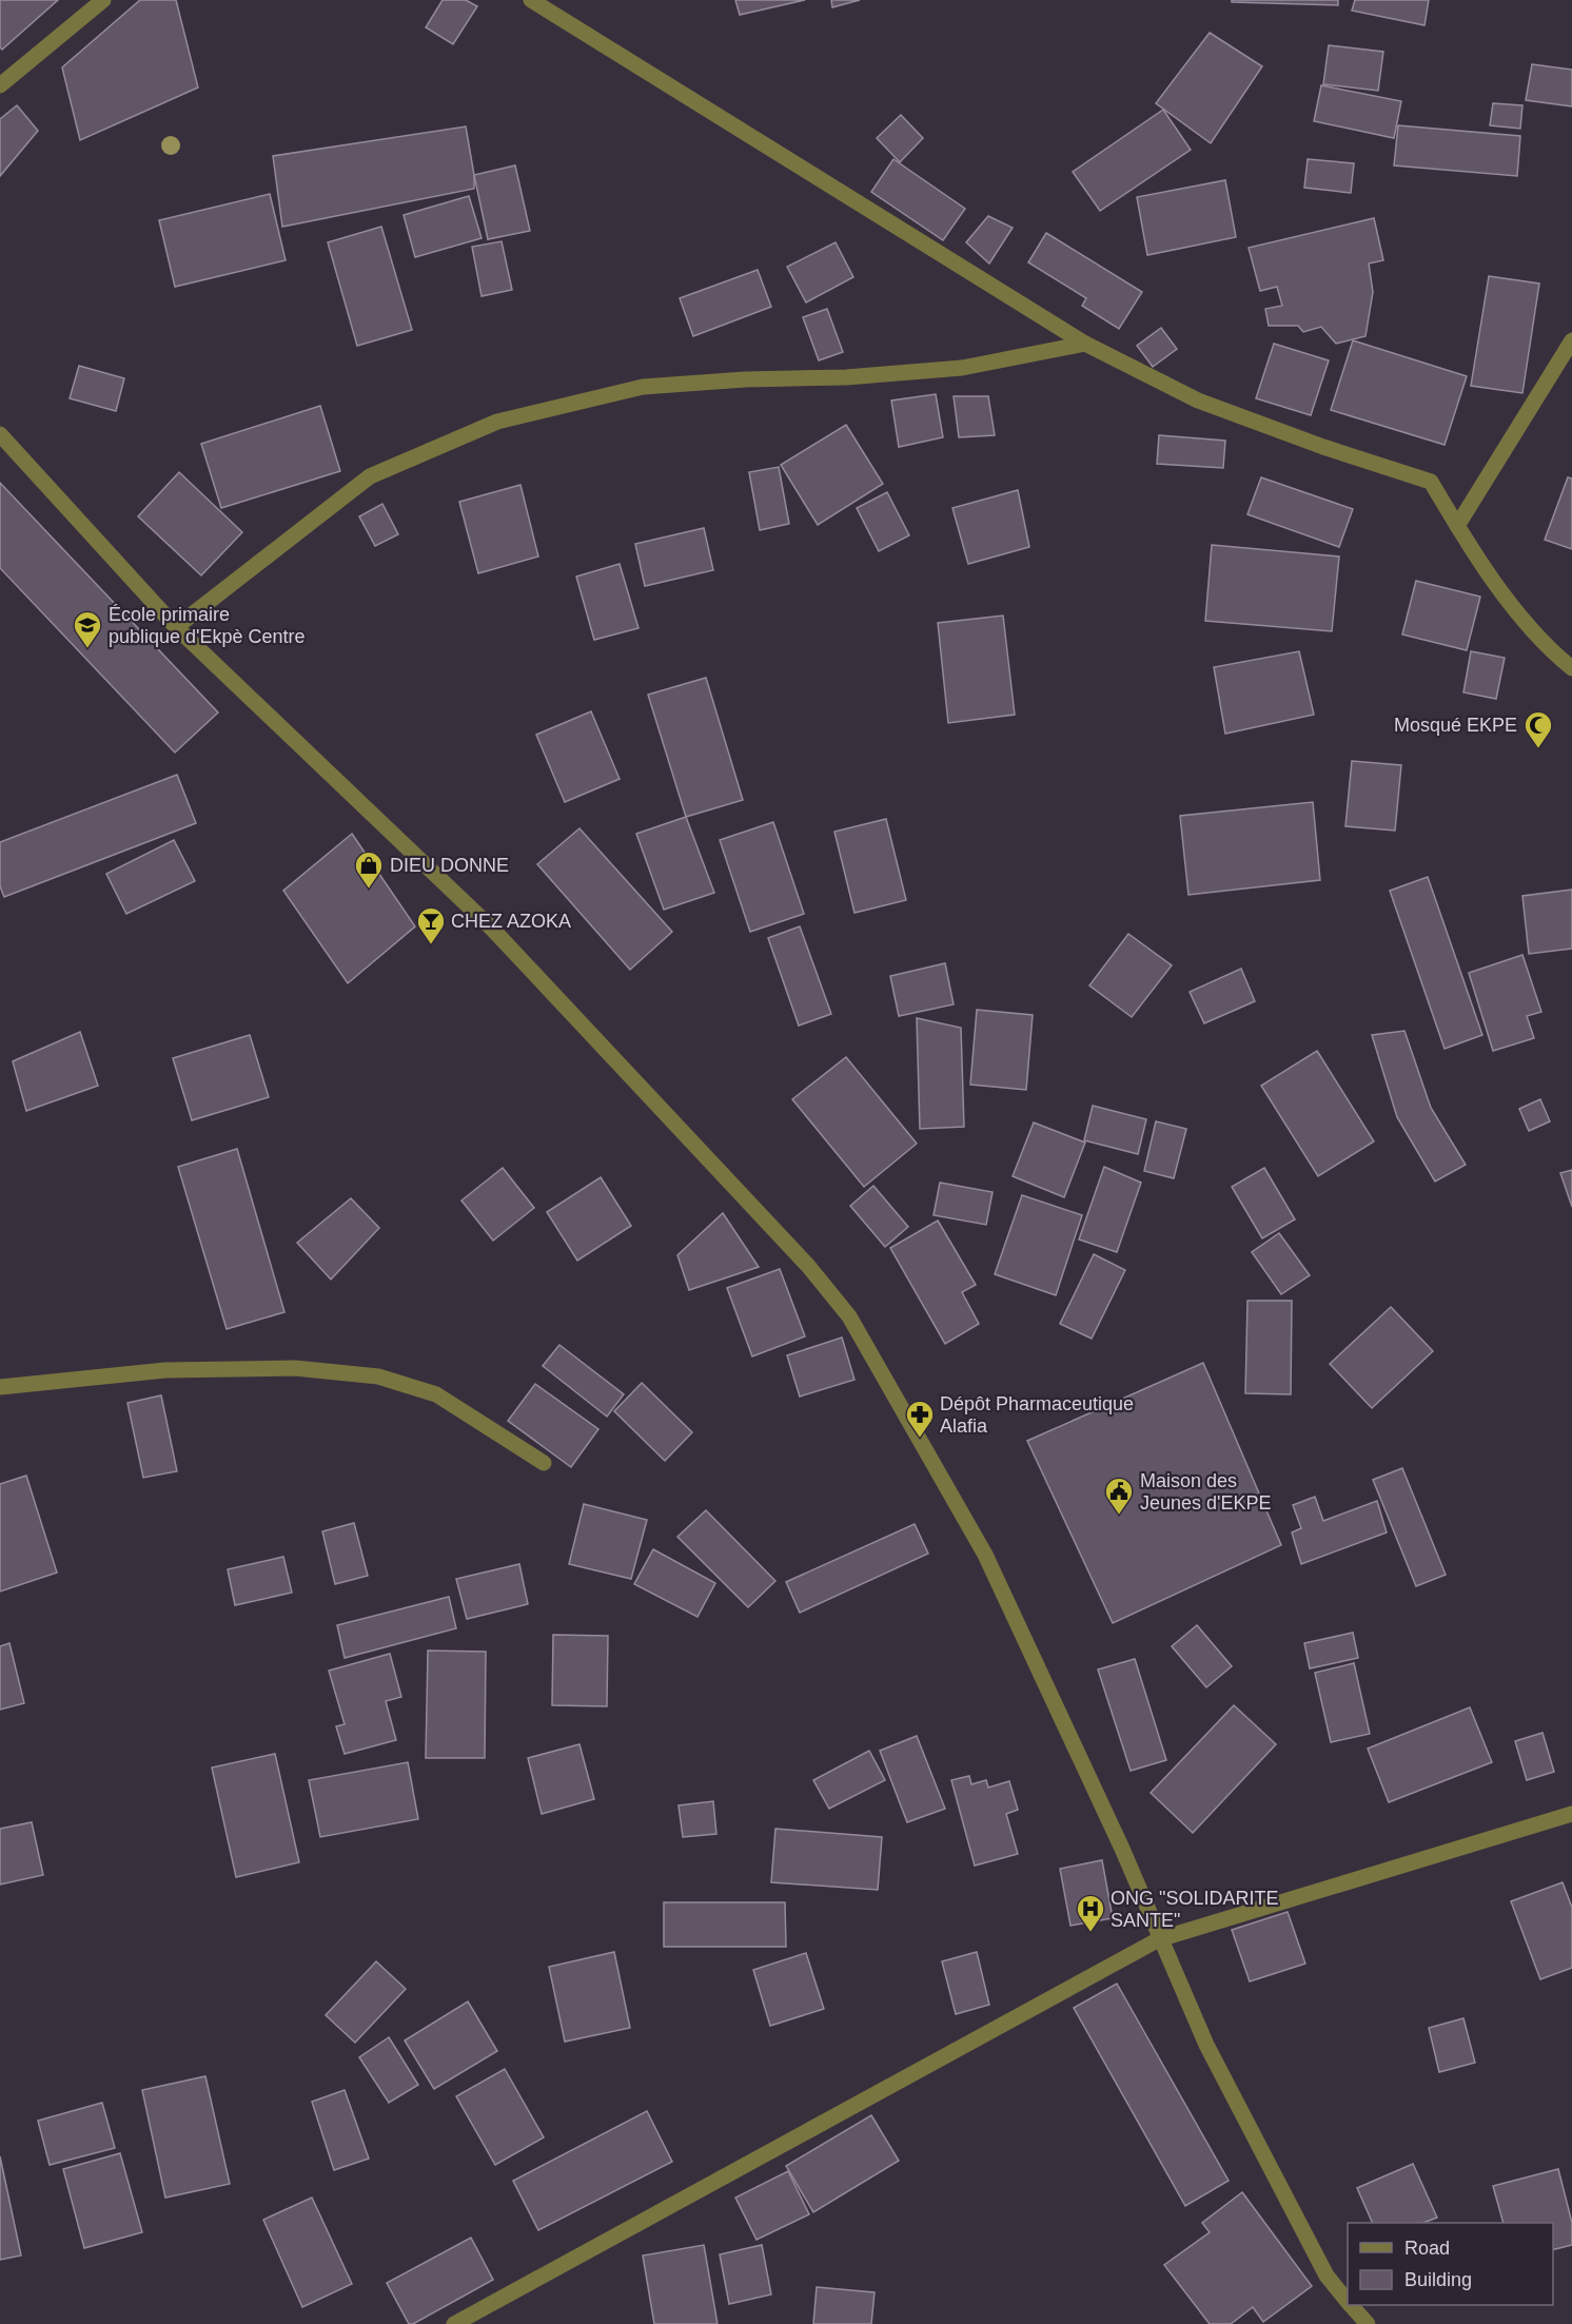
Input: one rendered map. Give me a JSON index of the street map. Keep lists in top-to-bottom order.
{
  "places": {
    "school or university": ["École primaire publique d'Ekpè Centre"],
    "mosque": ["Mosqué EKPE"],
    "shop": ["DIEU DONNE"],
    "bar": ["CHEZ AZOKA"],
    "pharmacy": ["Dépôt Pharmaceutique Alafia"],
    "public building": ["Maison des Jeunes d'EKPE"],
    "hospital": ["ONG \"SOLIDARITE SANTE\""]
  },
  "legend": ["Road", "Building"]
}
